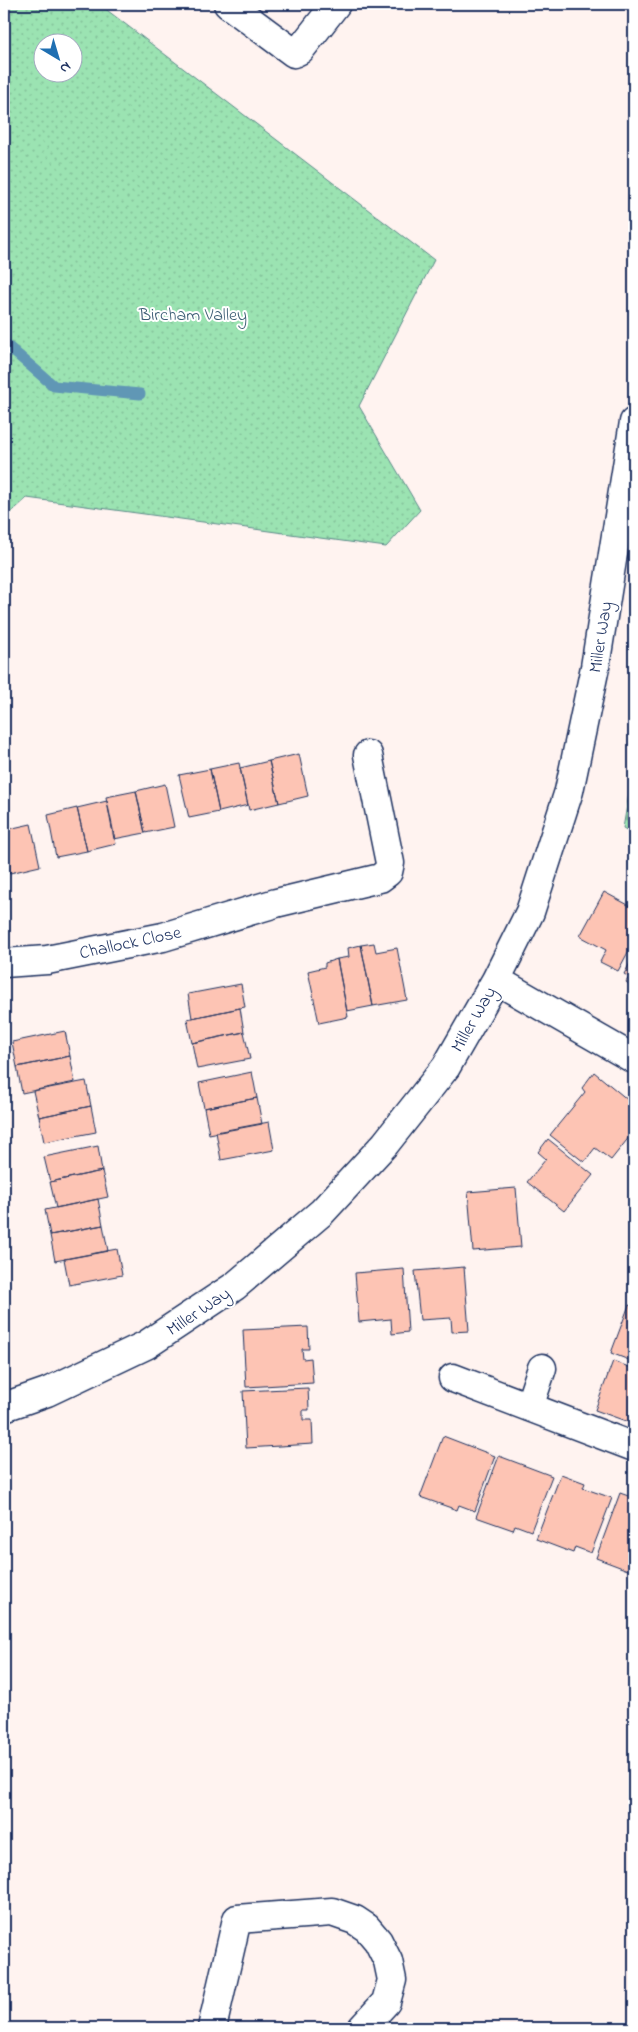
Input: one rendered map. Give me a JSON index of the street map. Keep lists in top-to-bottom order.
{
  "streets": {
    "street": ["Miller Way", "Challock Close"]
  },
  "parks": ["Bircham Valley"],
  "north": "bottom right"
}
